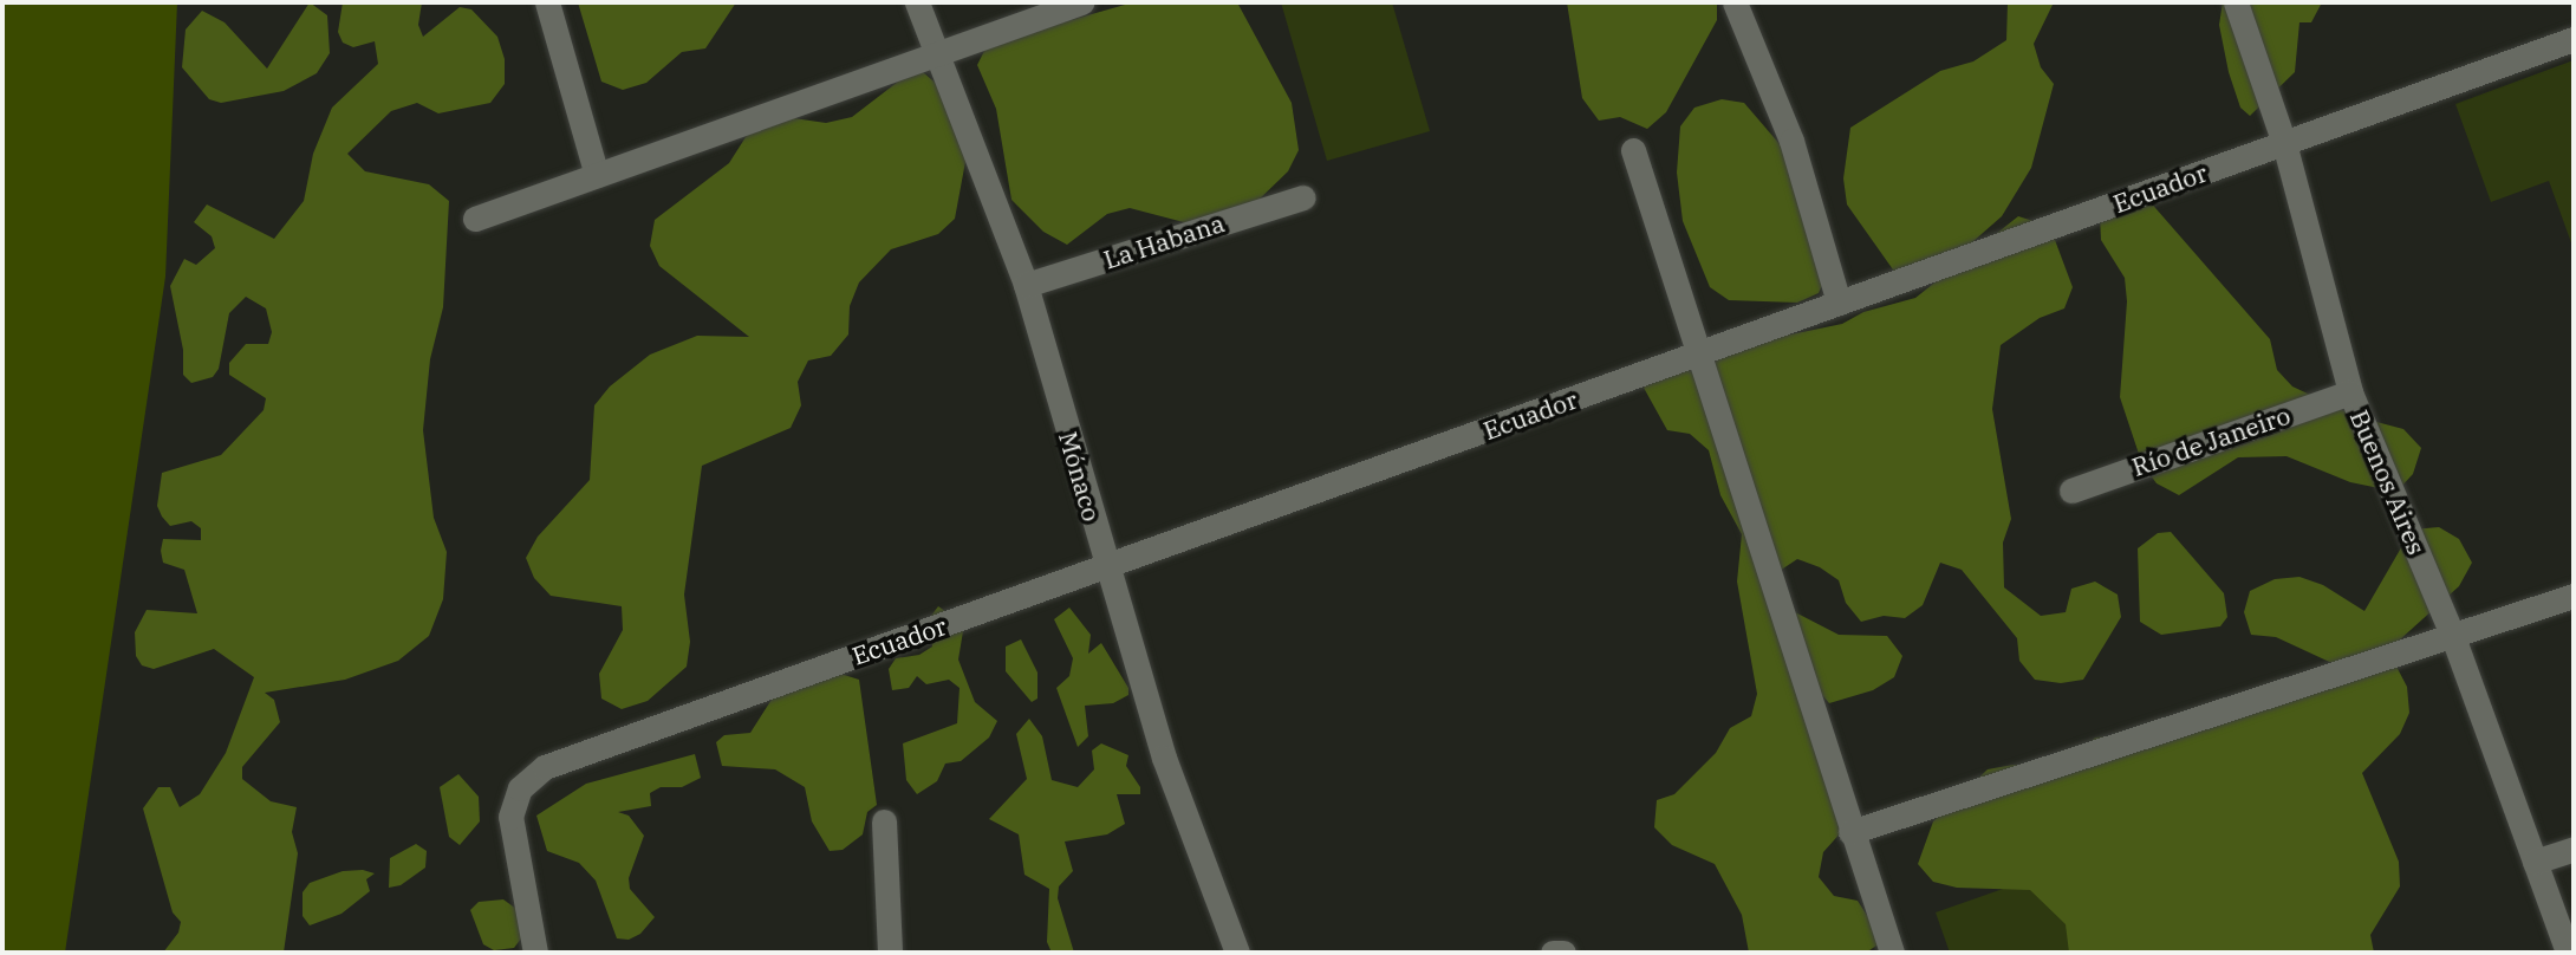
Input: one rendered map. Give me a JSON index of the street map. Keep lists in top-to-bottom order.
{
  "streets": {
    "street": [
      "Ecuador",
      "La Habana",
      "Río de Janeiro",
      "Mónaco",
      "Buenos Aires"
    ]
  },
  "crossings": [
    ["Ecuador", "Mónaco"],
    ["Ecuador", "Buenos Aires"],
    ["La Habana", "Mónaco"],
    ["Río de Janeiro", "Buenos Aires"]
  ]
}
